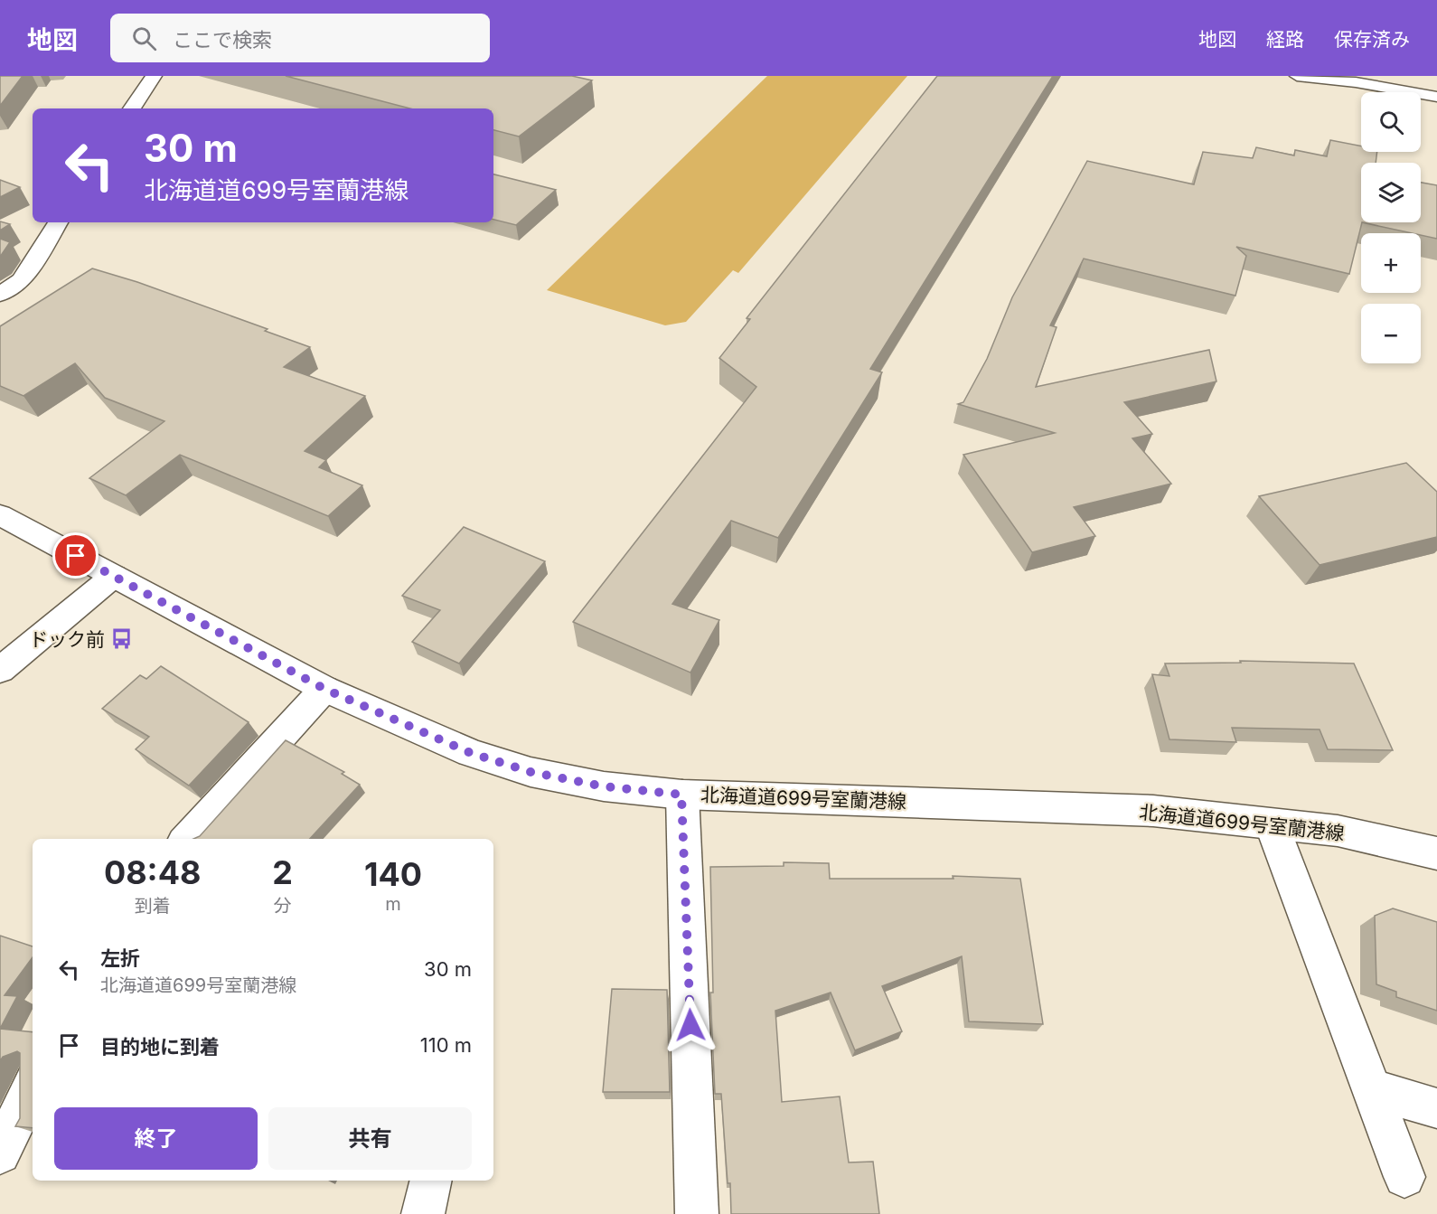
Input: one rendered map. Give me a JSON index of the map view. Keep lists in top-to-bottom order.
{
  "streets": {
    "main road": ["北海道道699号室蘭港線"]
  },
  "places": {
    "bus stop": ["ドック前"]
  },
  "page": {
    "header": "地図",
    "search": "ここで検索",
    "nav": ["地図", "経路", "保存済み"],
    "map_buttons": ["+", "−"],
    "turn": ["30 m", "北海道道699号室蘭港線"],
    "eta": [
      "08:48",
      "到着",
      "2",
      "分",
      "140",
      "m"
    ],
    "list": [
      {
        "name": "左折",
        "note": "北海道道699号室蘭港線",
        "value": "30 m"
      },
      {
        "name": "目的地に到着",
        "value": "110 m"
      }
    ],
    "buttons": ["終了", "共有"]
  }
}
